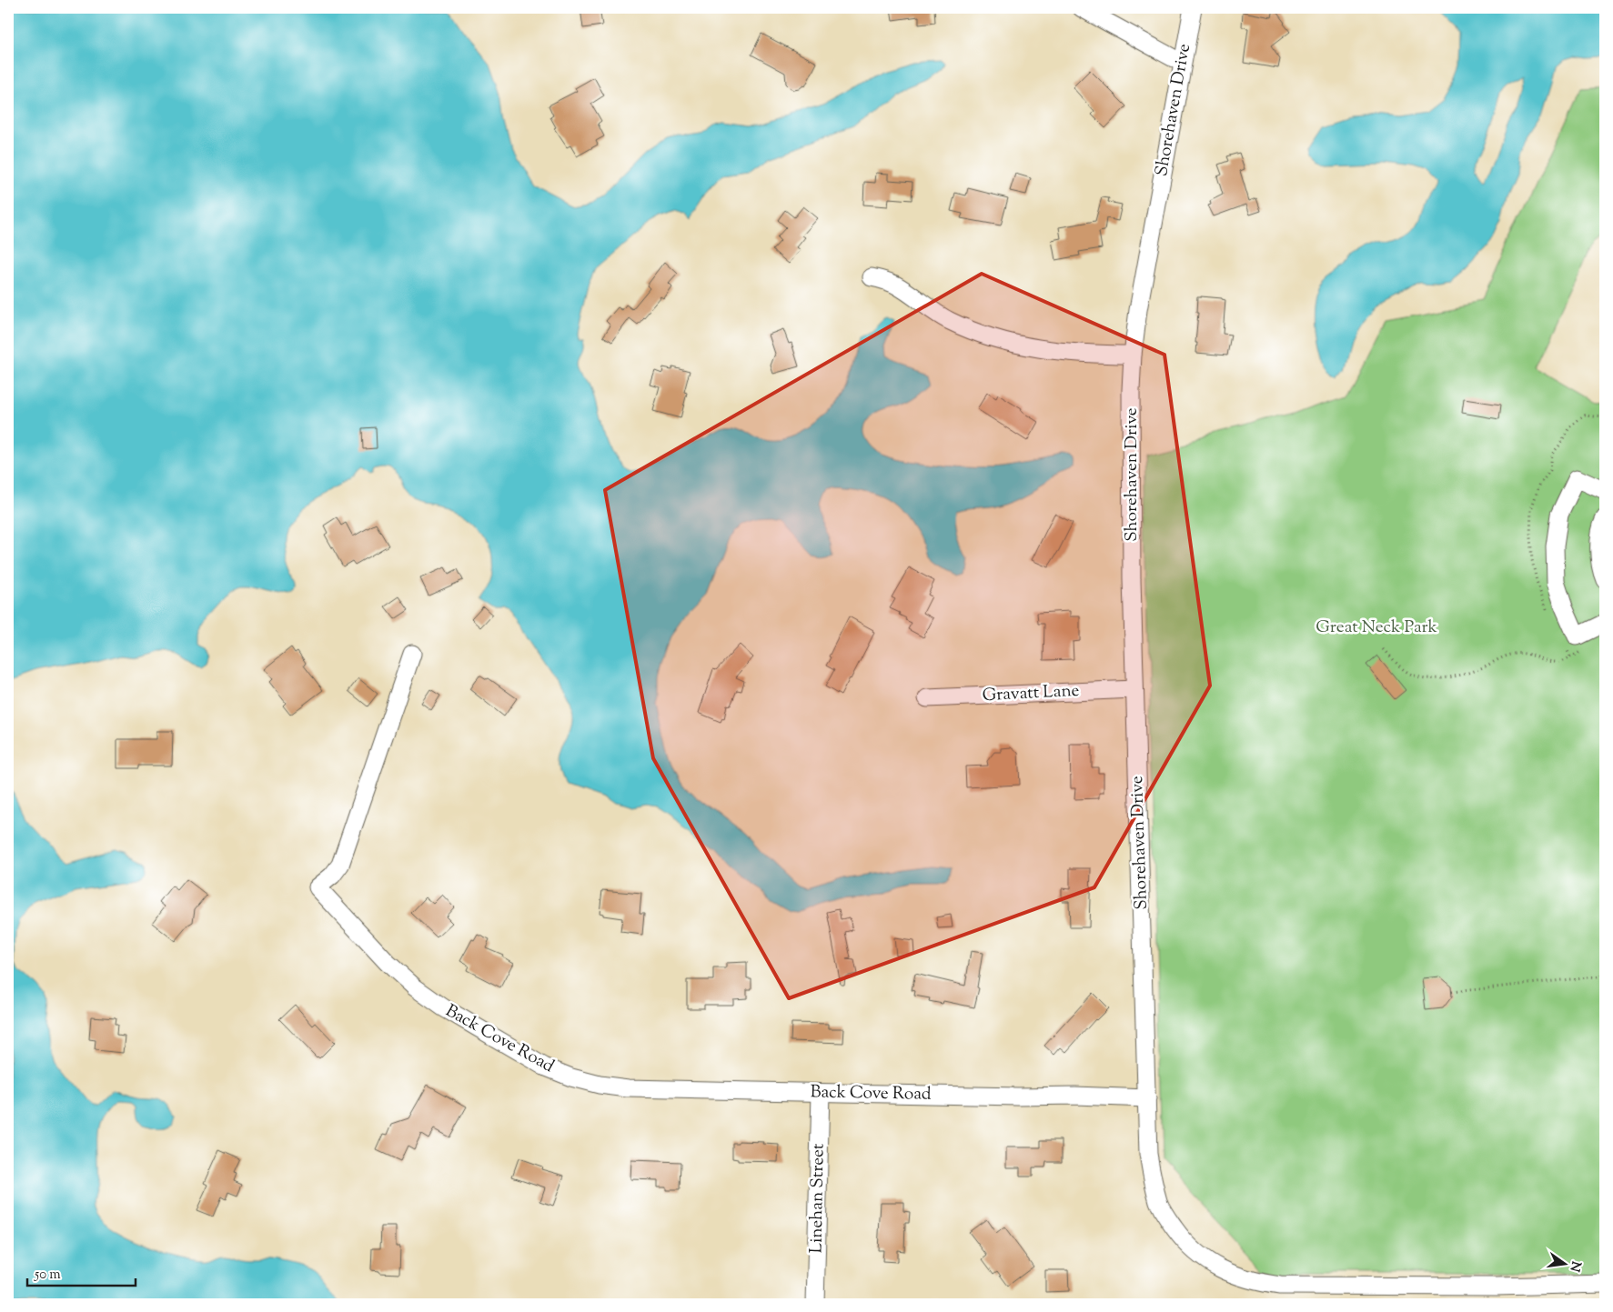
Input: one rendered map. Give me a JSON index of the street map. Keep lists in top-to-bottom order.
{
  "streets": {
    "street": [
      "Shorehaven Drive",
      "Gravatt Lane",
      "Back Cove Road",
      "Linehan Street"
    ]
  },
  "crossings": [
    ["Shorehaven Drive", "Gravatt Lane"],
    ["Shorehaven Drive", "Back Cove Road"],
    ["Back Cove Road", "Linehan Street"]
  ],
  "parks": ["Great Neck Park"],
  "scale_bar": "50 m",
  "north": "right"
}
